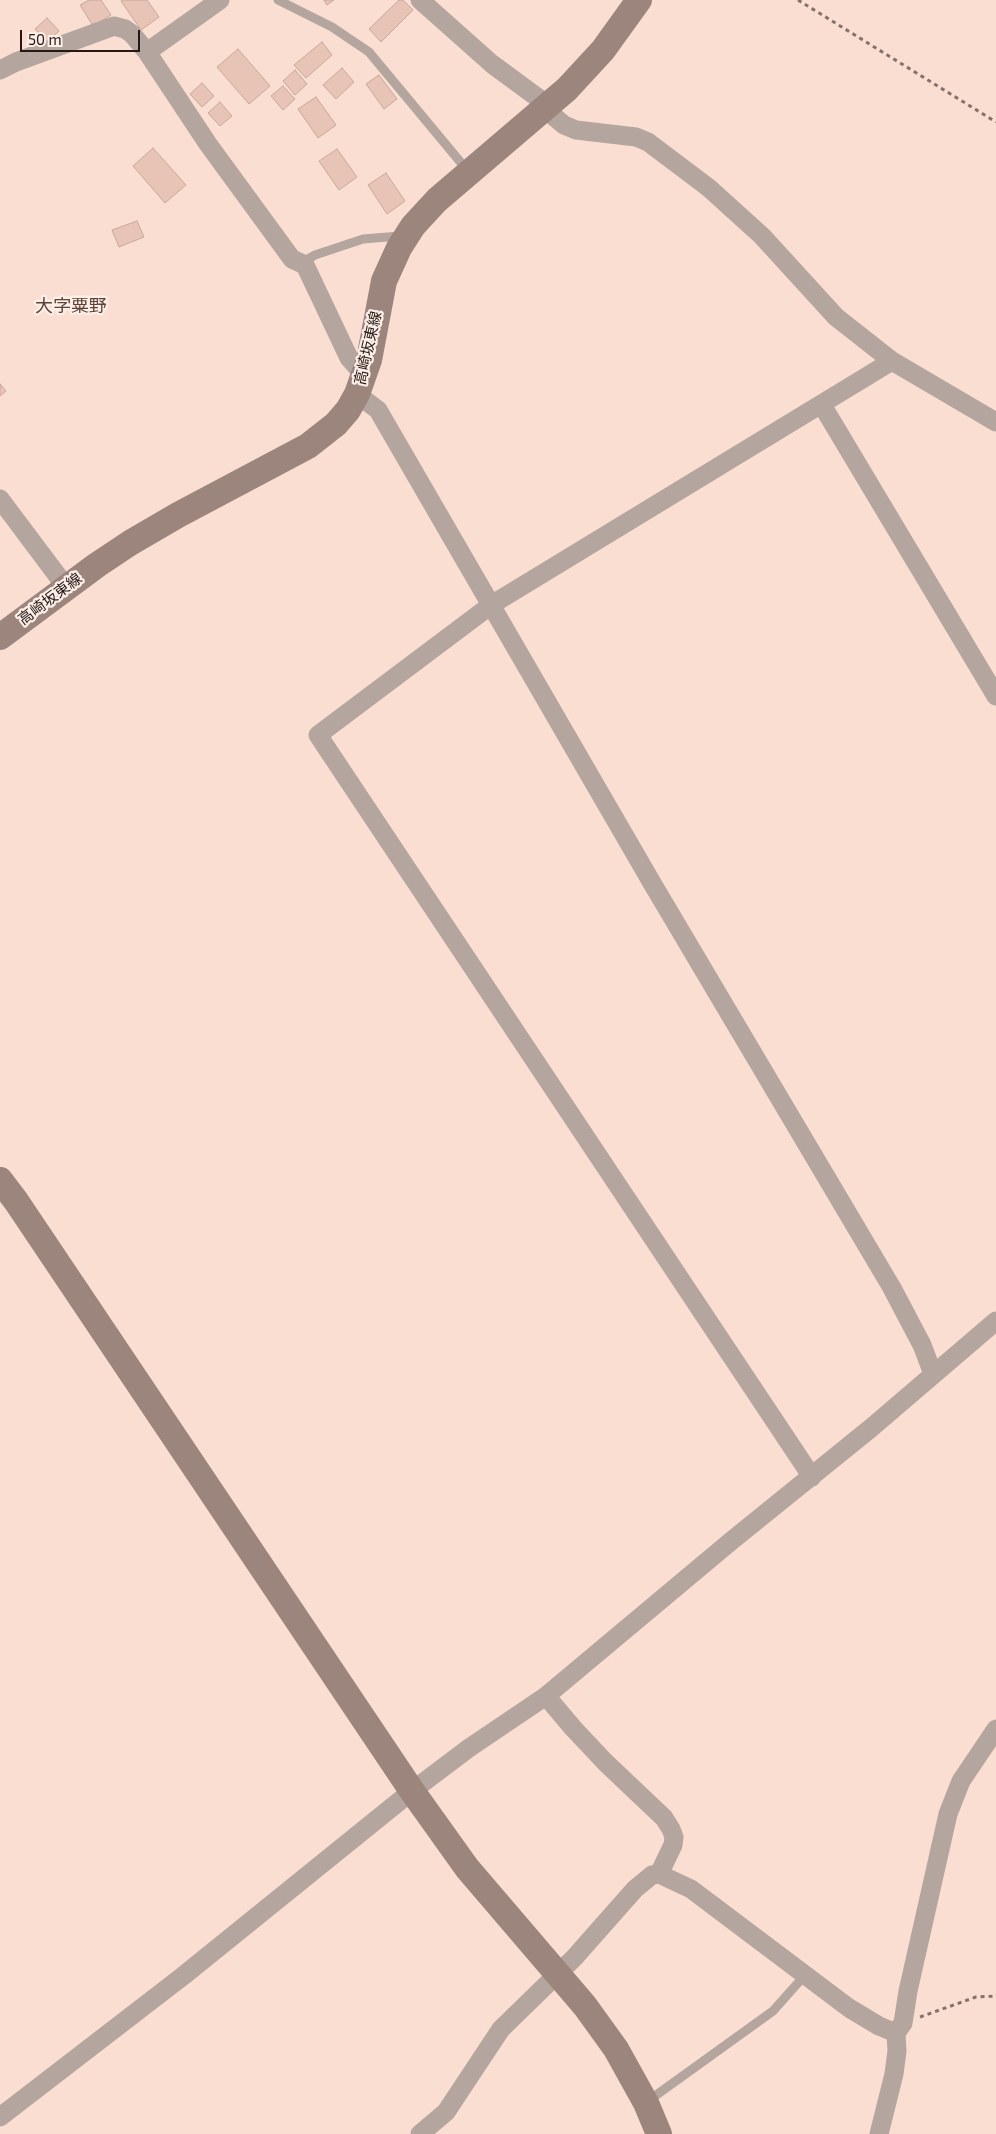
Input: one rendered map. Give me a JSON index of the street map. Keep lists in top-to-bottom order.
{
  "streets": {
    "street": ["高崎坂東線"]
  },
  "districts": ["大字粟野"],
  "scale_bar": "50 m"
}
